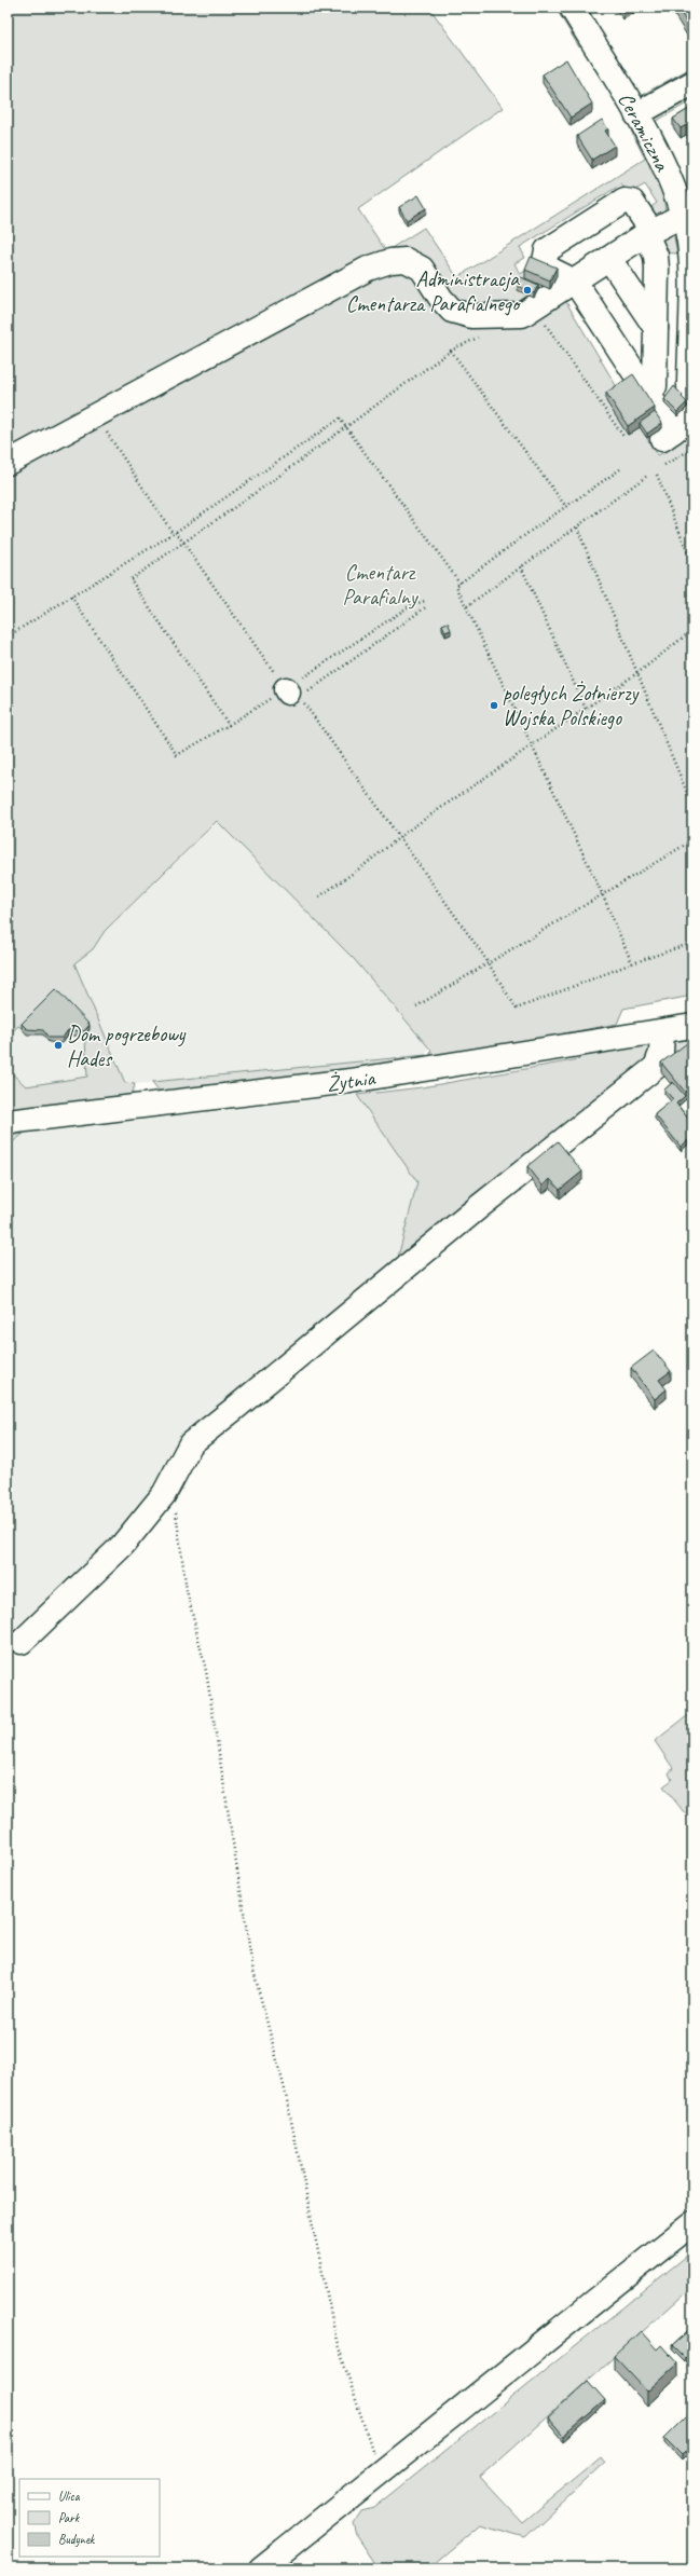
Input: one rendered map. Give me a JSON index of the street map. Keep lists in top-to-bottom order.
{
  "streets": {
    "street": ["Ceramiczna", "Żytnia"]
  },
  "parks": ["Cmentarz Parafialny"],
  "places": ["Administracja Cmentarza Parafialnego", "poległych Żołnierzy Wojska Polskiego", "Dom pogrzebowy Hades"],
  "legend": ["Ulica", "Park", "Budynek"]
}
